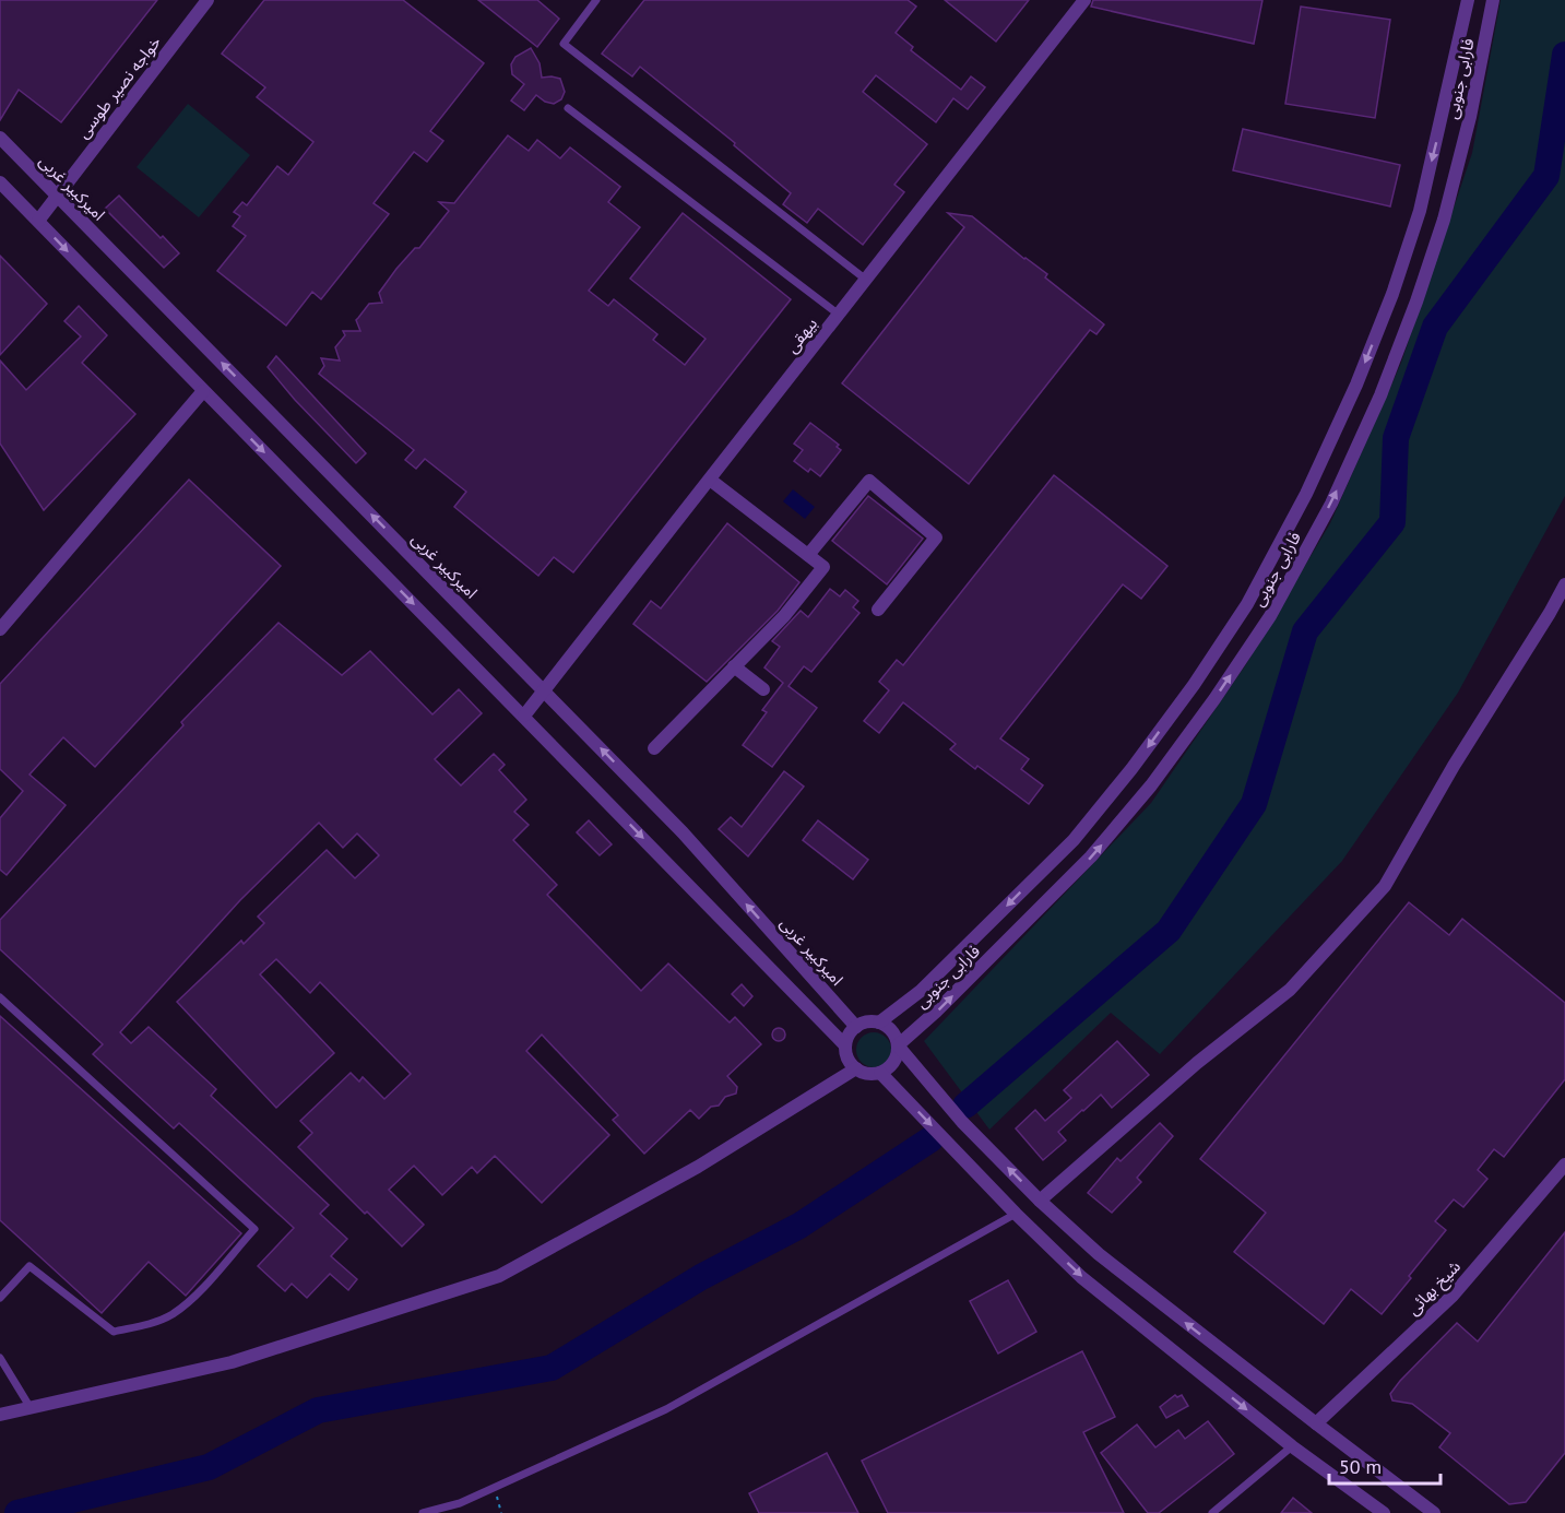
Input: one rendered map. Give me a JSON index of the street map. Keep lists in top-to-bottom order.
{
  "streets": {
    "street": [
      "فارابی جنوبی",
      "خواجه نصیر طوسی",
      "امیرکبیر غربی",
      "بیهقی",
      "شیخ بهائی"
    ]
  },
  "crossings": [
    ["فارابی جنوبی", "امیرکبیر غربی"],
    ["خواجه نصیر طوسی", "امیرکبیر غربی"],
    ["امیرکبیر غربی", "بیهقی"]
  ],
  "scale_bar": "50 m"
}
